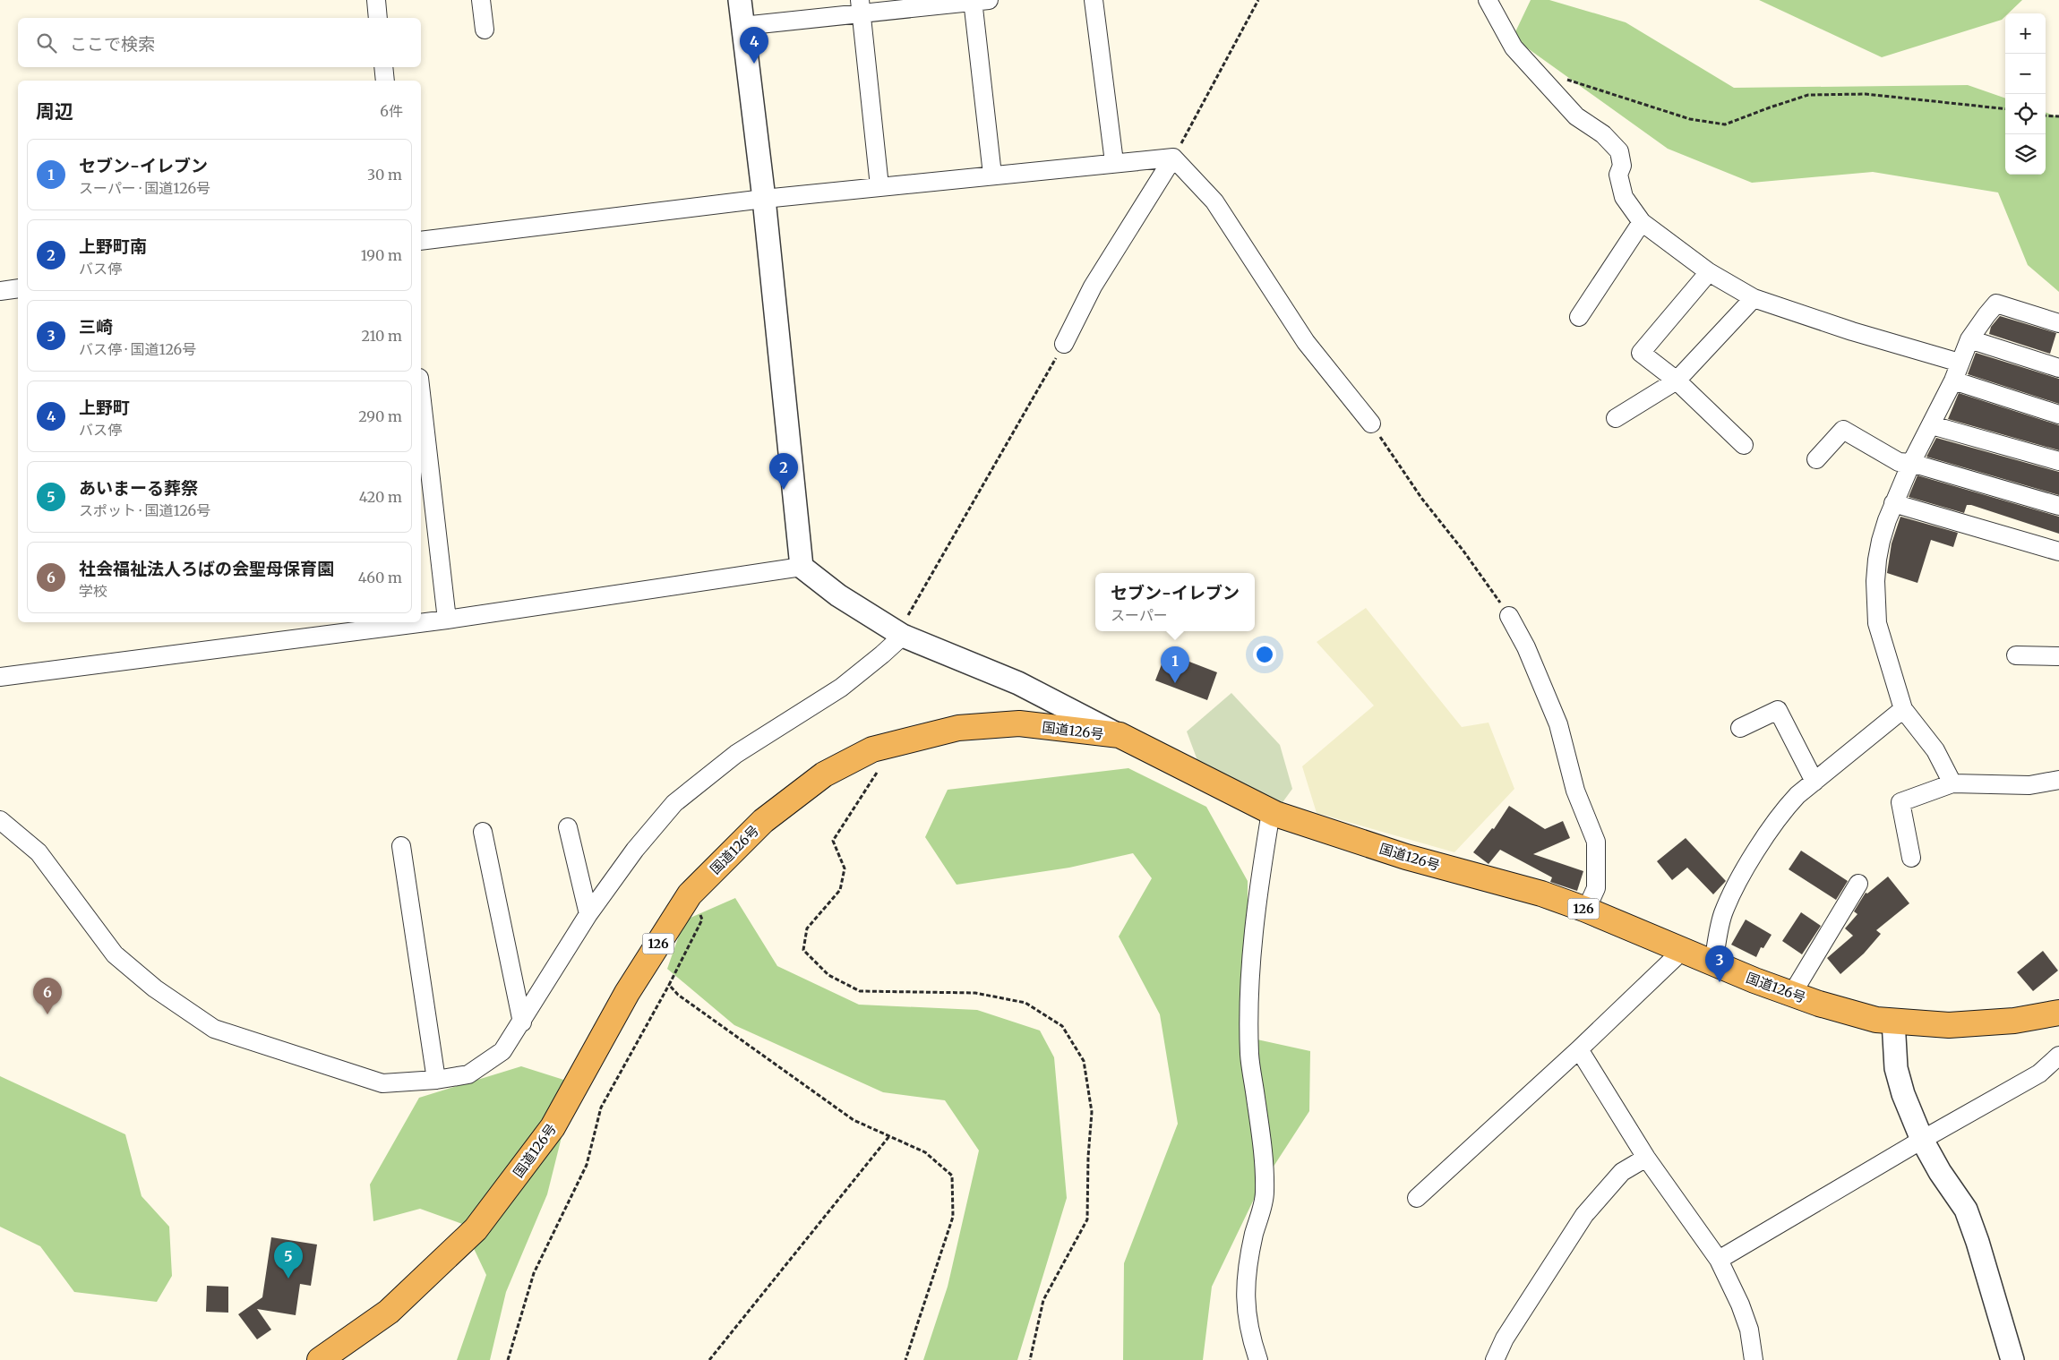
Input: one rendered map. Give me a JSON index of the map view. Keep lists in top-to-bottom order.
{
  "streets": {
    "highway": ["国道126号", "126"]
  },
  "page": {
    "map_buttons": ["+", "−"],
    "search": "ここで検索",
    "pins": [
      "4",
      "2",
      "1",
      "3",
      "6",
      "5"
    ],
    "heading": ["周辺", "6件"],
    "list": [
      {
        "mark": "1",
        "name": "セブン-イレブン",
        "note": "スーパー · 国道126号",
        "value": "30 m"
      },
      {
        "mark": "2",
        "name": "上野町南",
        "note": "バス停",
        "value": "190 m"
      },
      {
        "mark": "3",
        "name": "三崎",
        "note": "バス停 · 国道126号",
        "value": "210 m"
      },
      {
        "mark": "4",
        "name": "上野町",
        "note": "バス停",
        "value": "290 m"
      },
      {
        "mark": "5",
        "name": "あいまーる葬祭",
        "note": "スポット · 国道126号",
        "value": "420 m"
      },
      {
        "mark": "6",
        "name": "社会福祉法人ろばの会聖母保育園",
        "note": "学校",
        "value": "460 m"
      }
    ],
    "popup": ["セブン-イレブン", "スーパー"]
  }
}
